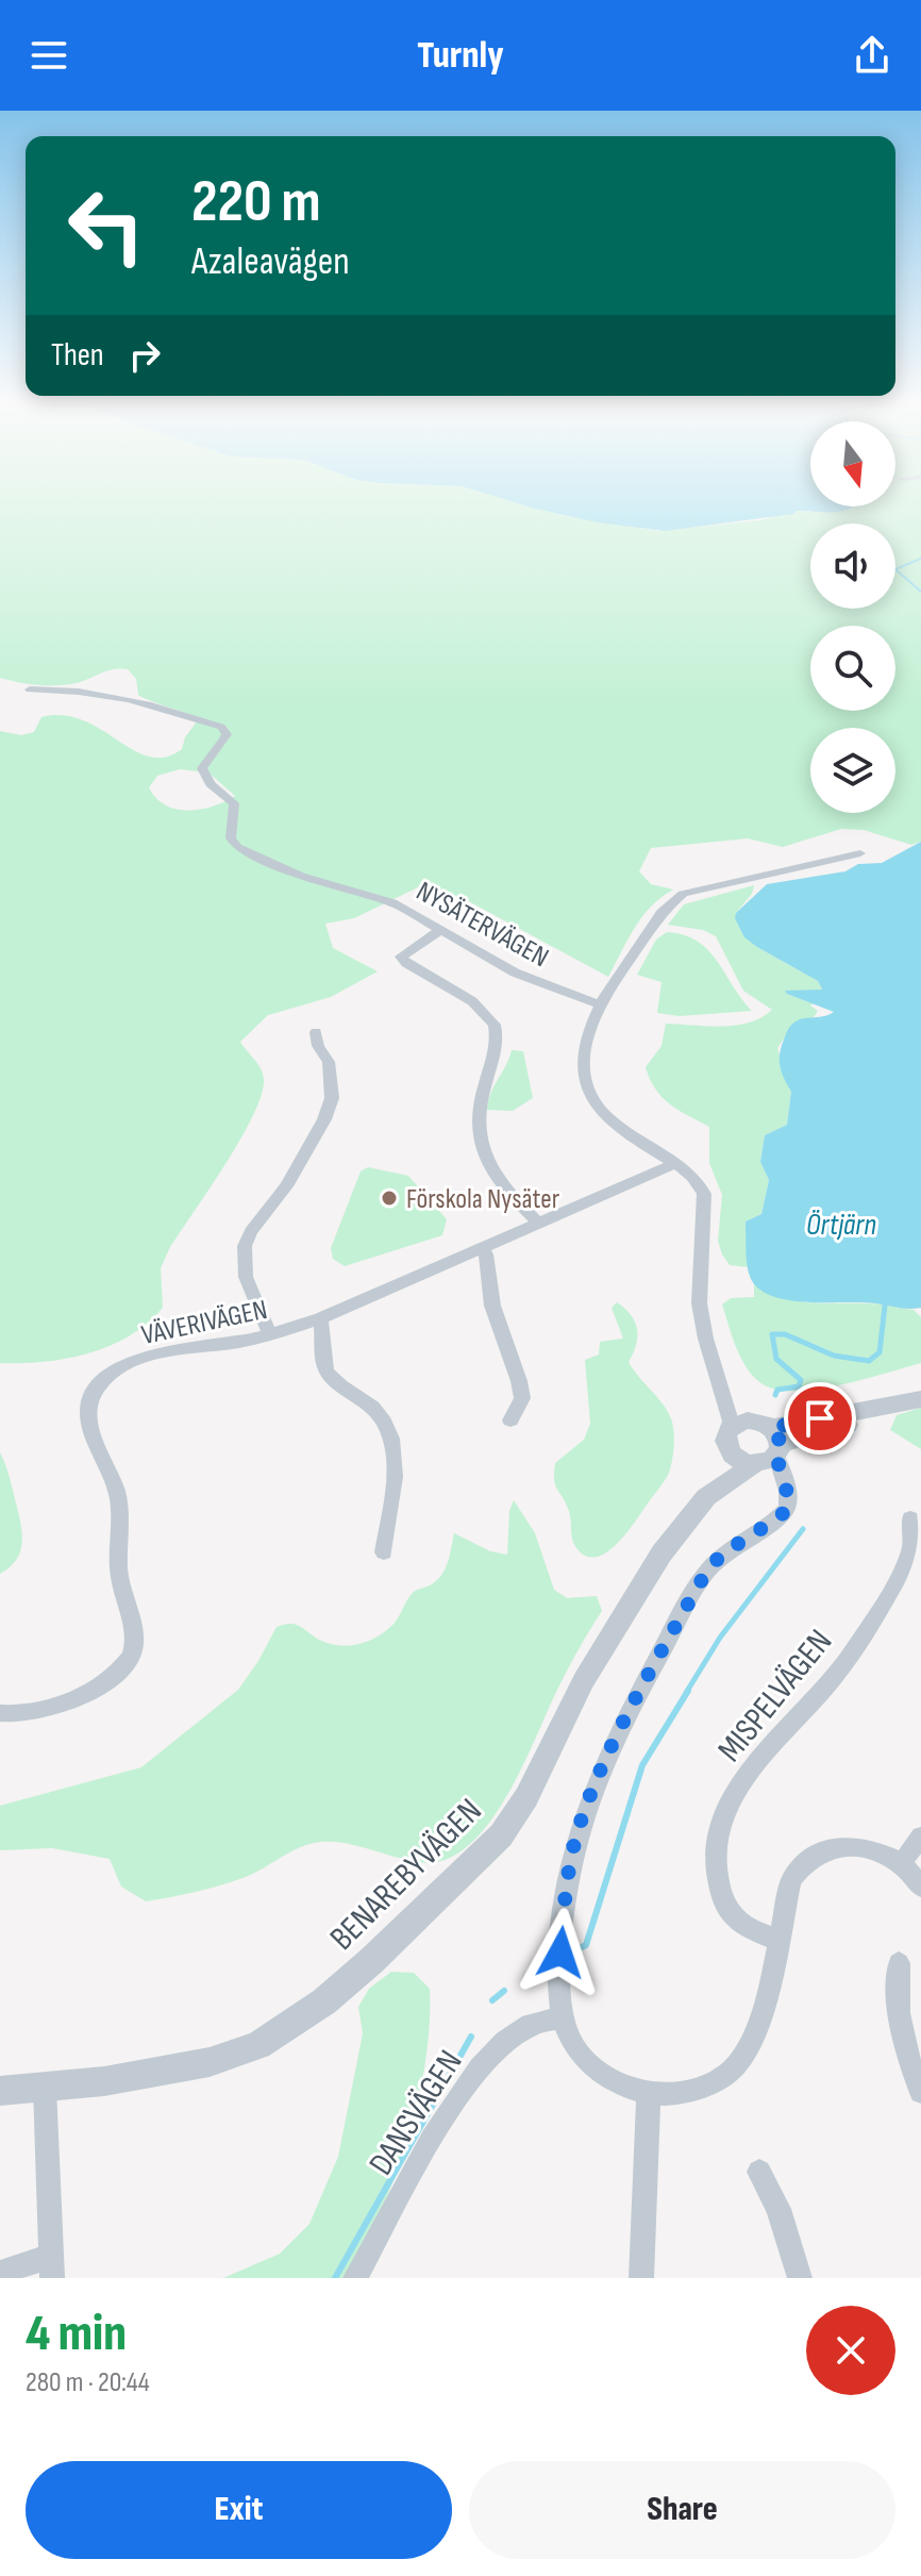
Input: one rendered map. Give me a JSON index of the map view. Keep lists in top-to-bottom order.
{
  "streets": {
    "street": [
      "NYSÄTERVÄGEN",
      "VÄVERIVÄGEN",
      "MISPELVÄGEN",
      "BENAREBYVÄGEN",
      "DANSVÄGEN"
    ]
  },
  "water": ["Örtjärn"],
  "places": ["Förskola Nysäter"],
  "north": "bottom",
  "page": {
    "header": "Turnly",
    "turn": ["220 m", "Azaleavägen"],
    "then": "Then",
    "heading": ["4 min", "280 m · 20:44"],
    "buttons": ["Exit", "Share"]
  }
}
